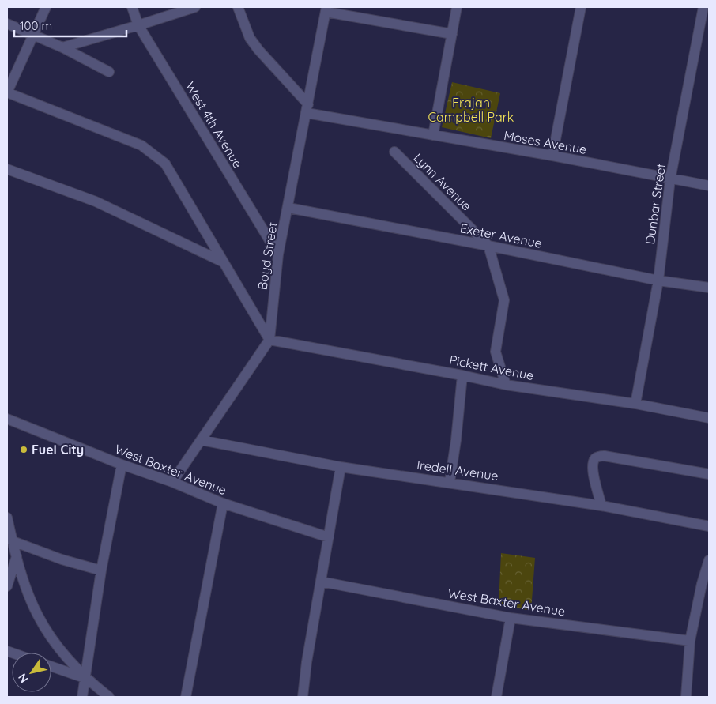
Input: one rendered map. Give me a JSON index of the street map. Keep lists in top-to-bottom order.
{
  "streets": {
    "street": [
      "West 4th Avenue",
      "Moses Avenue",
      "Lynn Avenue",
      "Dunbar Street",
      "Exeter Avenue",
      "Boyd Street",
      "Pickett Avenue",
      "West Baxter Avenue",
      "Iredell Avenue"
    ]
  },
  "crossings": [
    ["West 4th Avenue", "Boyd Street"],
    ["Moses Avenue", "Dunbar Street"],
    ["Moses Avenue", "Boyd Street"],
    ["Lynn Avenue", "Exeter Avenue"],
    ["Lynn Avenue", "Pickett Avenue"],
    ["Dunbar Street", "Exeter Avenue"],
    ["Dunbar Street", "Pickett Avenue"],
    ["Exeter Avenue", "Boyd Street"],
    ["Boyd Street", "Pickett Avenue"],
    ["Boyd Street", "West Baxter Avenue"],
    ["Boyd Street", "Iredell Avenue"]
  ],
  "parks": ["Frajan Campbell Park"],
  "places": ["Fuel City"],
  "scale_bar": "100 m",
  "north": "bottom left"
}
